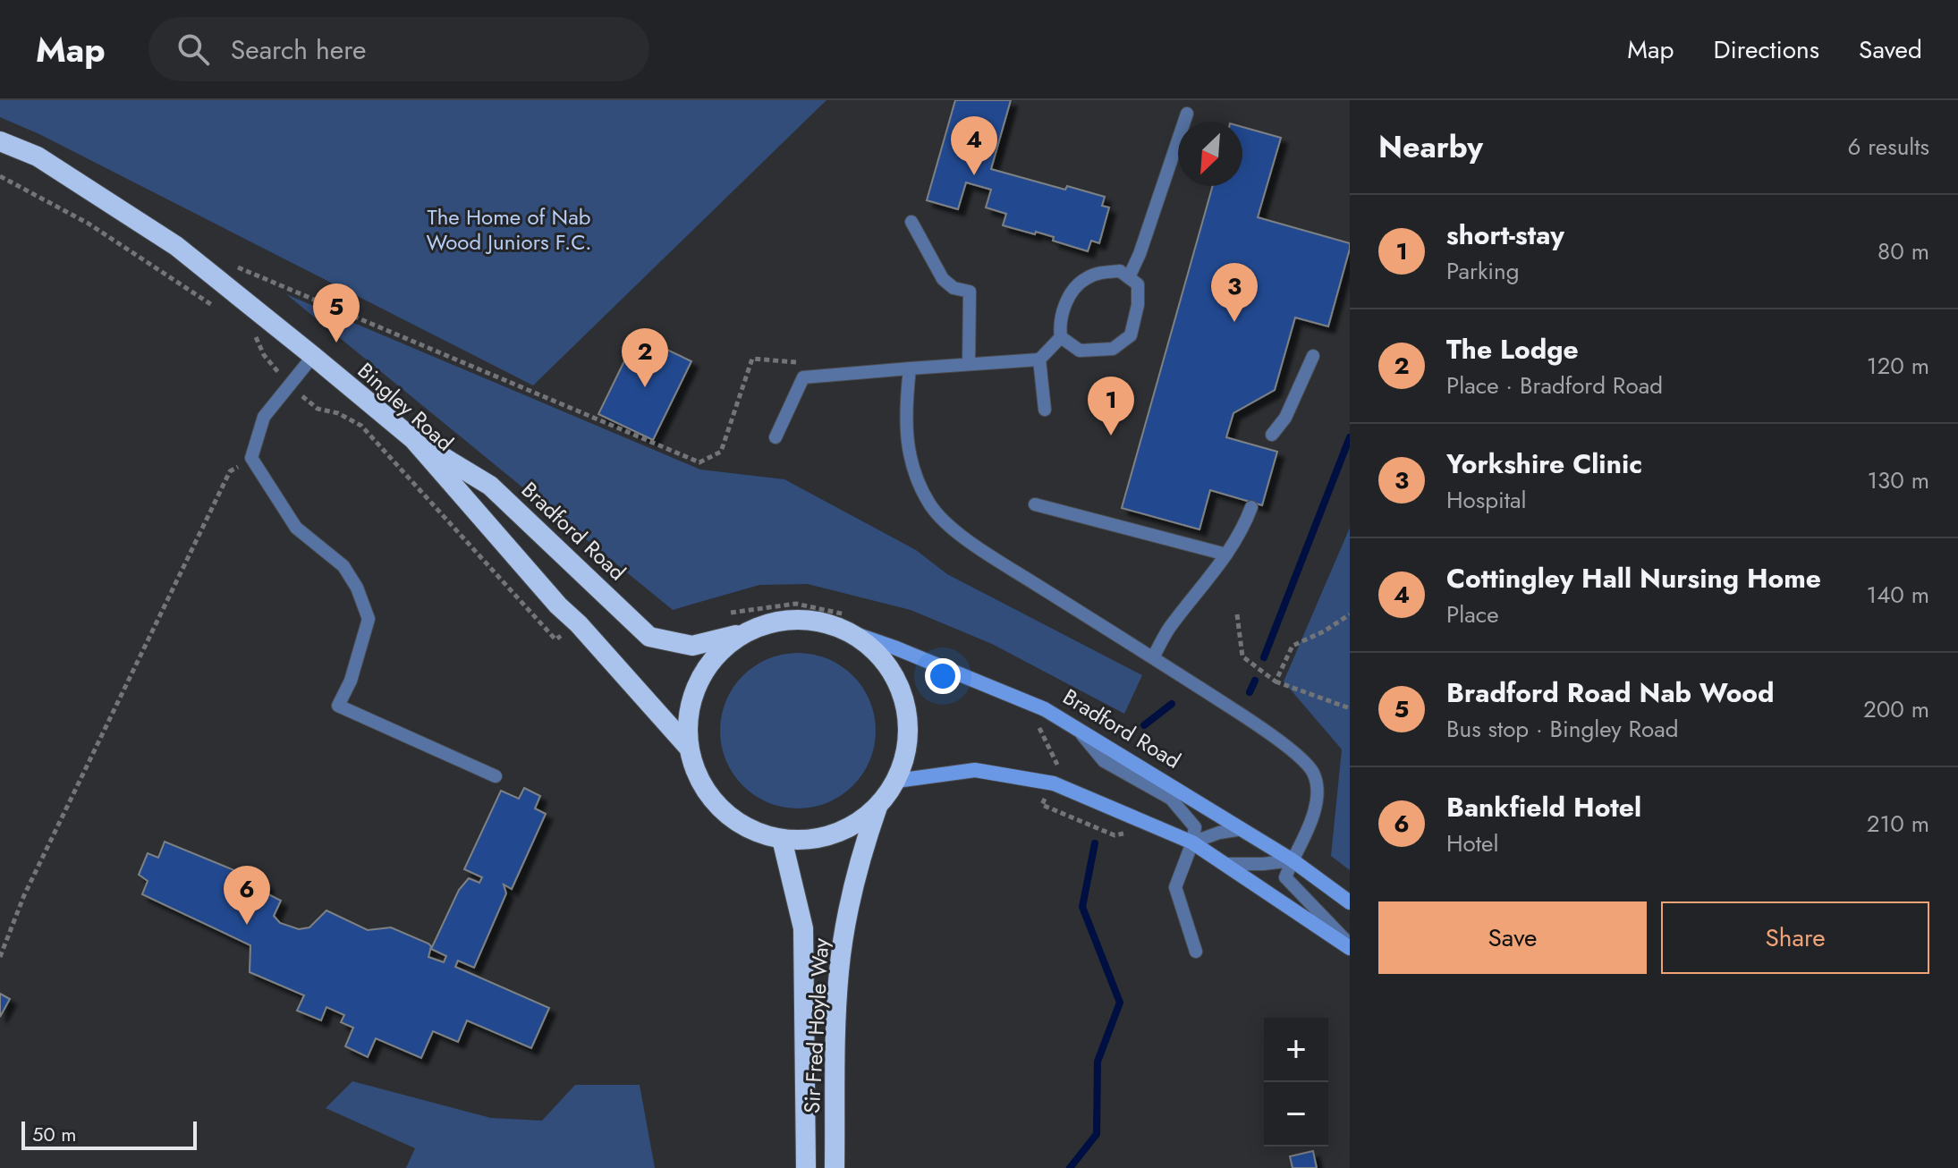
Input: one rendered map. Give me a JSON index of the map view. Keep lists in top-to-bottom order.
{
  "streets": {
    "highway": ["Bingley Road", "Bradford Road", "Sir Fred Hoyle Way"]
  },
  "crossings": [
    ["Bingley Road", "Bradford Road"],
    ["Bingley Road", "Sir Fred Hoyle Way"],
    ["Bradford Road", "Sir Fred Hoyle Way"]
  ],
  "parks": ["The Home of Nab Wood Juniors F.C."],
  "scale_bar": "50 m",
  "north": "bottom left",
  "page": {
    "header": "Map",
    "search": "Search here",
    "nav": ["Map", "Directions", "Saved"],
    "heading": ["Nearby", "6 results"],
    "pins": [
      "4",
      "3",
      "5",
      "2",
      "1",
      "6"
    ],
    "list": [
      {
        "mark": "1",
        "name": "short-stay",
        "note": "Parking",
        "value": "80 m"
      },
      {
        "mark": "2",
        "name": "The Lodge",
        "note": "Place · Bradford Road",
        "value": "120 m"
      },
      {
        "mark": "3",
        "name": "Yorkshire Clinic",
        "note": "Hospital",
        "value": "130 m"
      },
      {
        "mark": "4",
        "name": "Cottingley Hall Nursing Home",
        "note": "Place",
        "value": "140 m"
      },
      {
        "mark": "5",
        "name": "Bradford Road Nab Wood",
        "note": "Bus stop · Bingley Road",
        "value": "200 m"
      },
      {
        "mark": "6",
        "name": "Bankfield Hotel",
        "note": "Hotel",
        "value": "210 m"
      }
    ],
    "buttons": ["Save", "Share"],
    "map_buttons": ["+", "−"],
    "scale": "50 m"
  }
}
